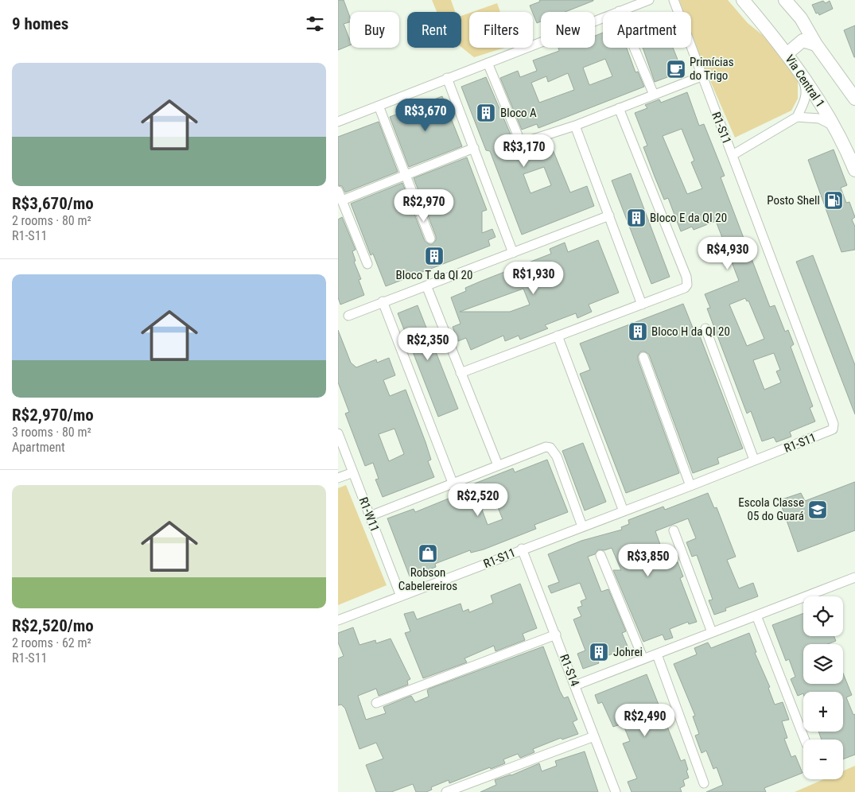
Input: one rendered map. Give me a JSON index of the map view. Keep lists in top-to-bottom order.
{
  "streets": {
    "main road": ["Via Central 1"],
    "street": ["R1-S11", "R1-W11", "R1-S14"]
  },
  "crossings": [
    ["R1-S11", "R1-W11"],
    ["R1-S11", "R1-S14"]
  ],
  "places": {
    "cafe": ["Primícias do Trigo"],
    "building": [
      "Bloco A",
      "Bloco E da QI 20",
      "Bloco T da QI 20",
      "Bloco H da QI 20",
      "Johrei"
    ],
    "fuel station": ["Posto Shell"],
    "school or university": ["Escola Classe 05 do Guará"],
    "shop": ["Robson Cabelereiros"]
  },
  "page": {
    "heading": "9 homes",
    "chip": [
      "Buy",
      "Rent",
      "Filters",
      "New",
      "Apartment"
    ],
    "list": [
      {
        "name": "R$3,670/mo",
        "note": "2 rooms · 80 m² · R1-S11"
      },
      {
        "name": "R$2,970/mo",
        "note": "3 rooms · 80 m² · Apartment"
      },
      {
        "name": "R$2,520/mo",
        "note": "2 rooms · 62 m² · R1-S11"
      }
    ],
    "price": [
      "R$3,670",
      "R$3,170",
      "R$2,970",
      "R$4,930",
      "R$1,930",
      "R$2,350",
      "R$2,520",
      "R$3,850",
      "R$2,490"
    ],
    "map_buttons": ["+", "−"]
  }
}
